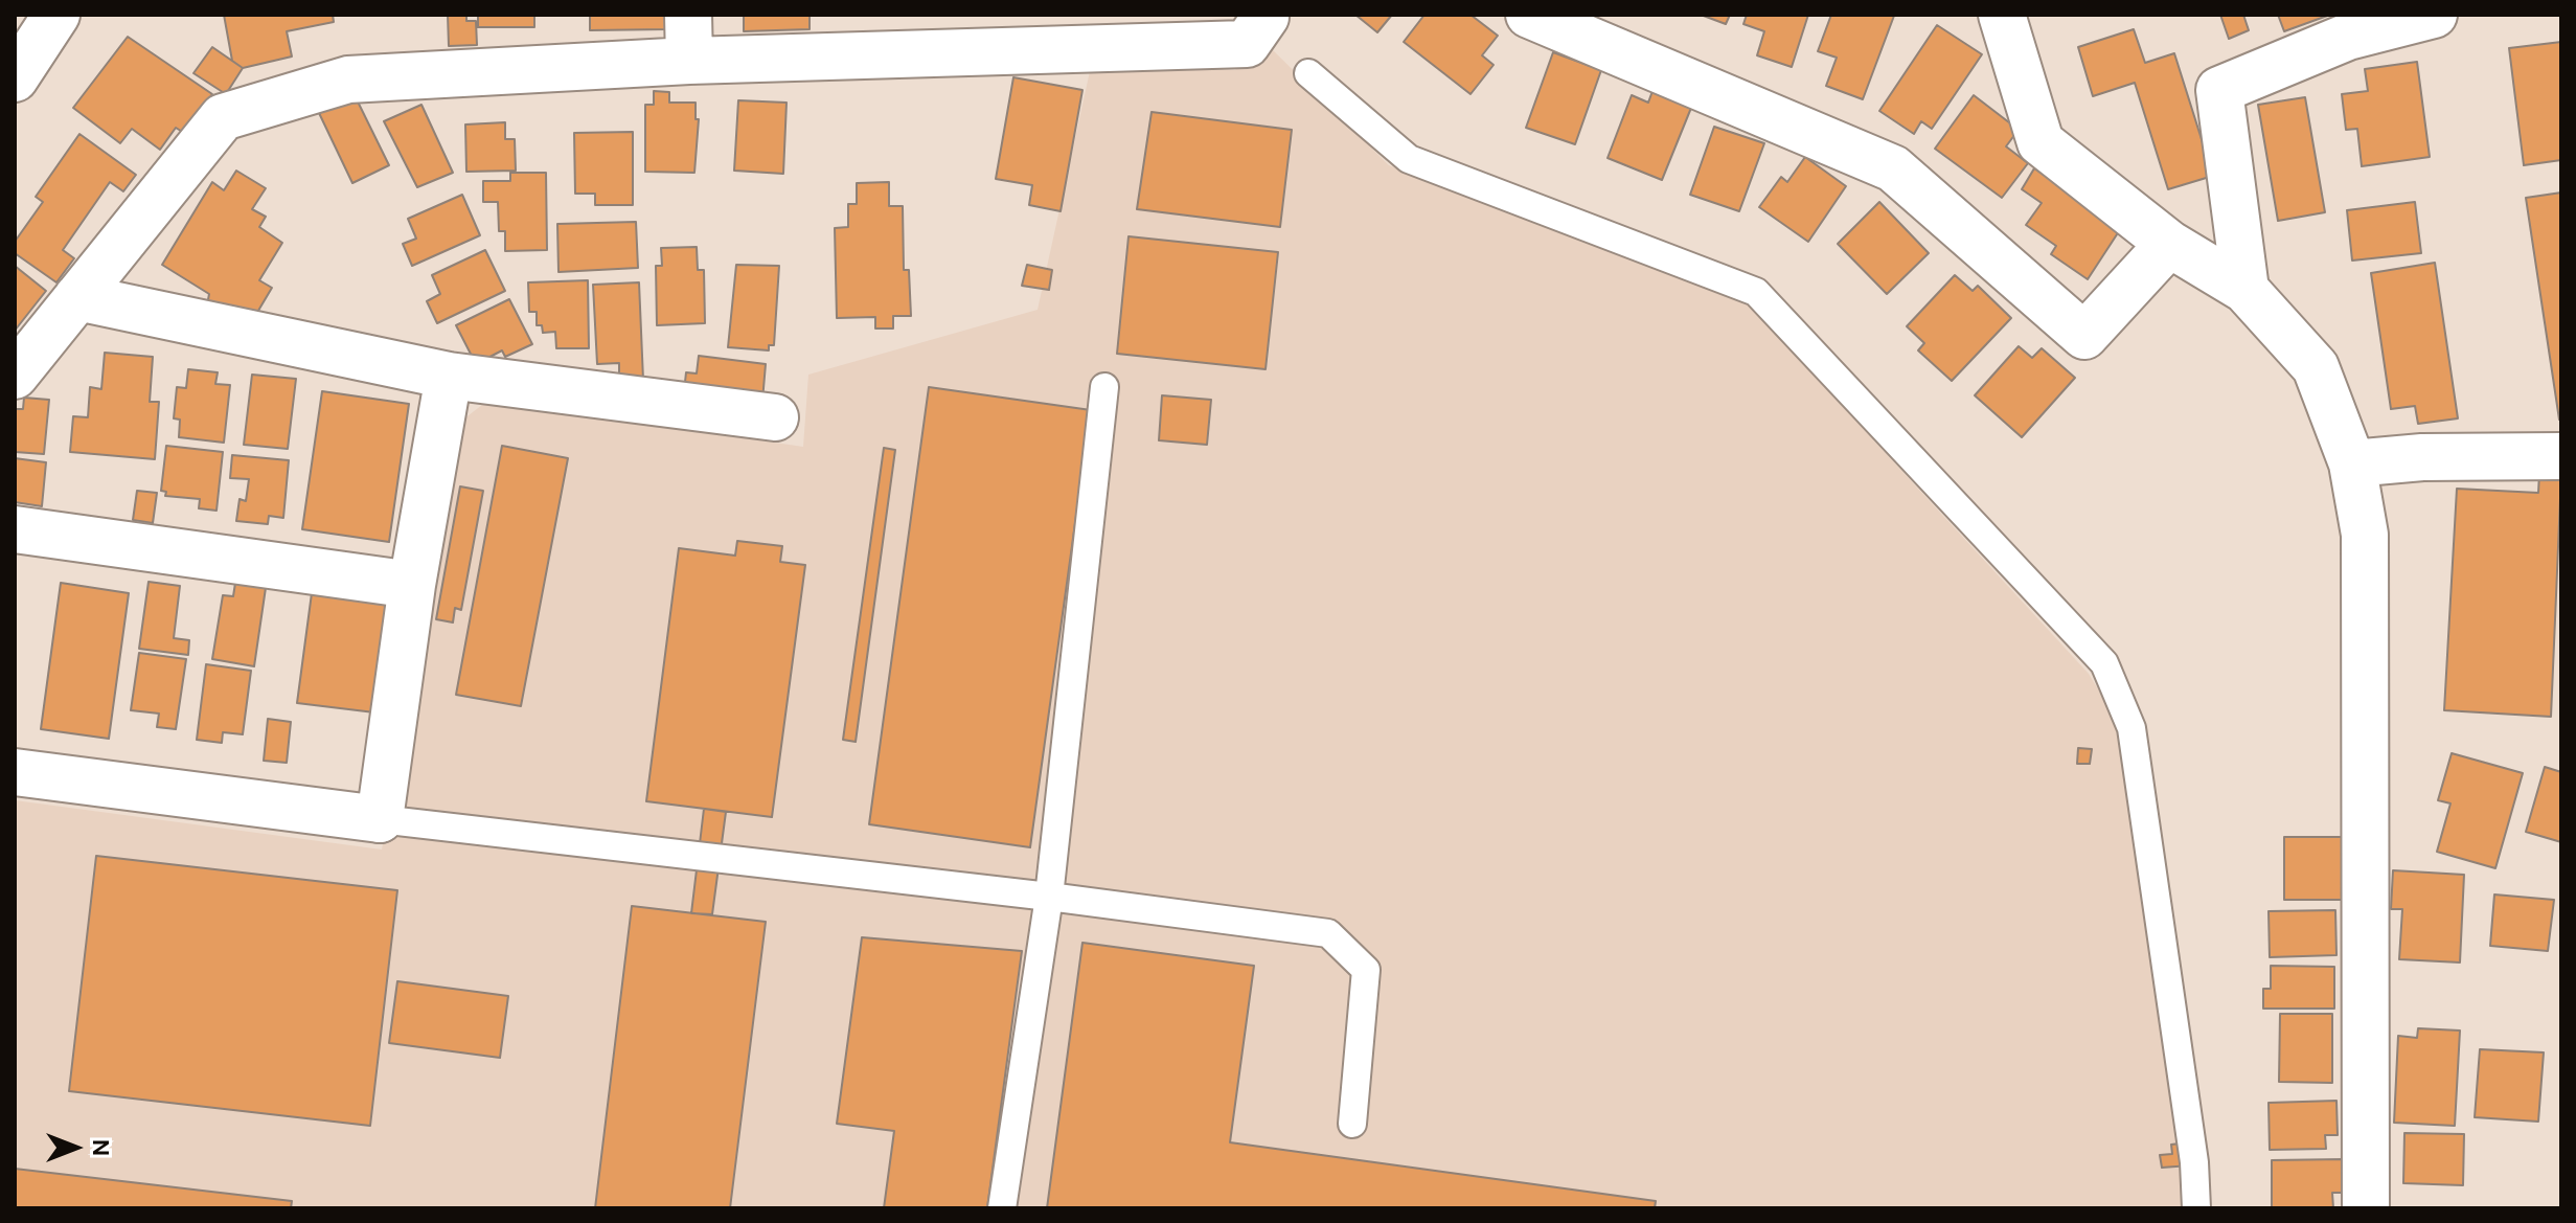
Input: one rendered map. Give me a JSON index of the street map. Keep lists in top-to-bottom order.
{
  "north": "right"
}
